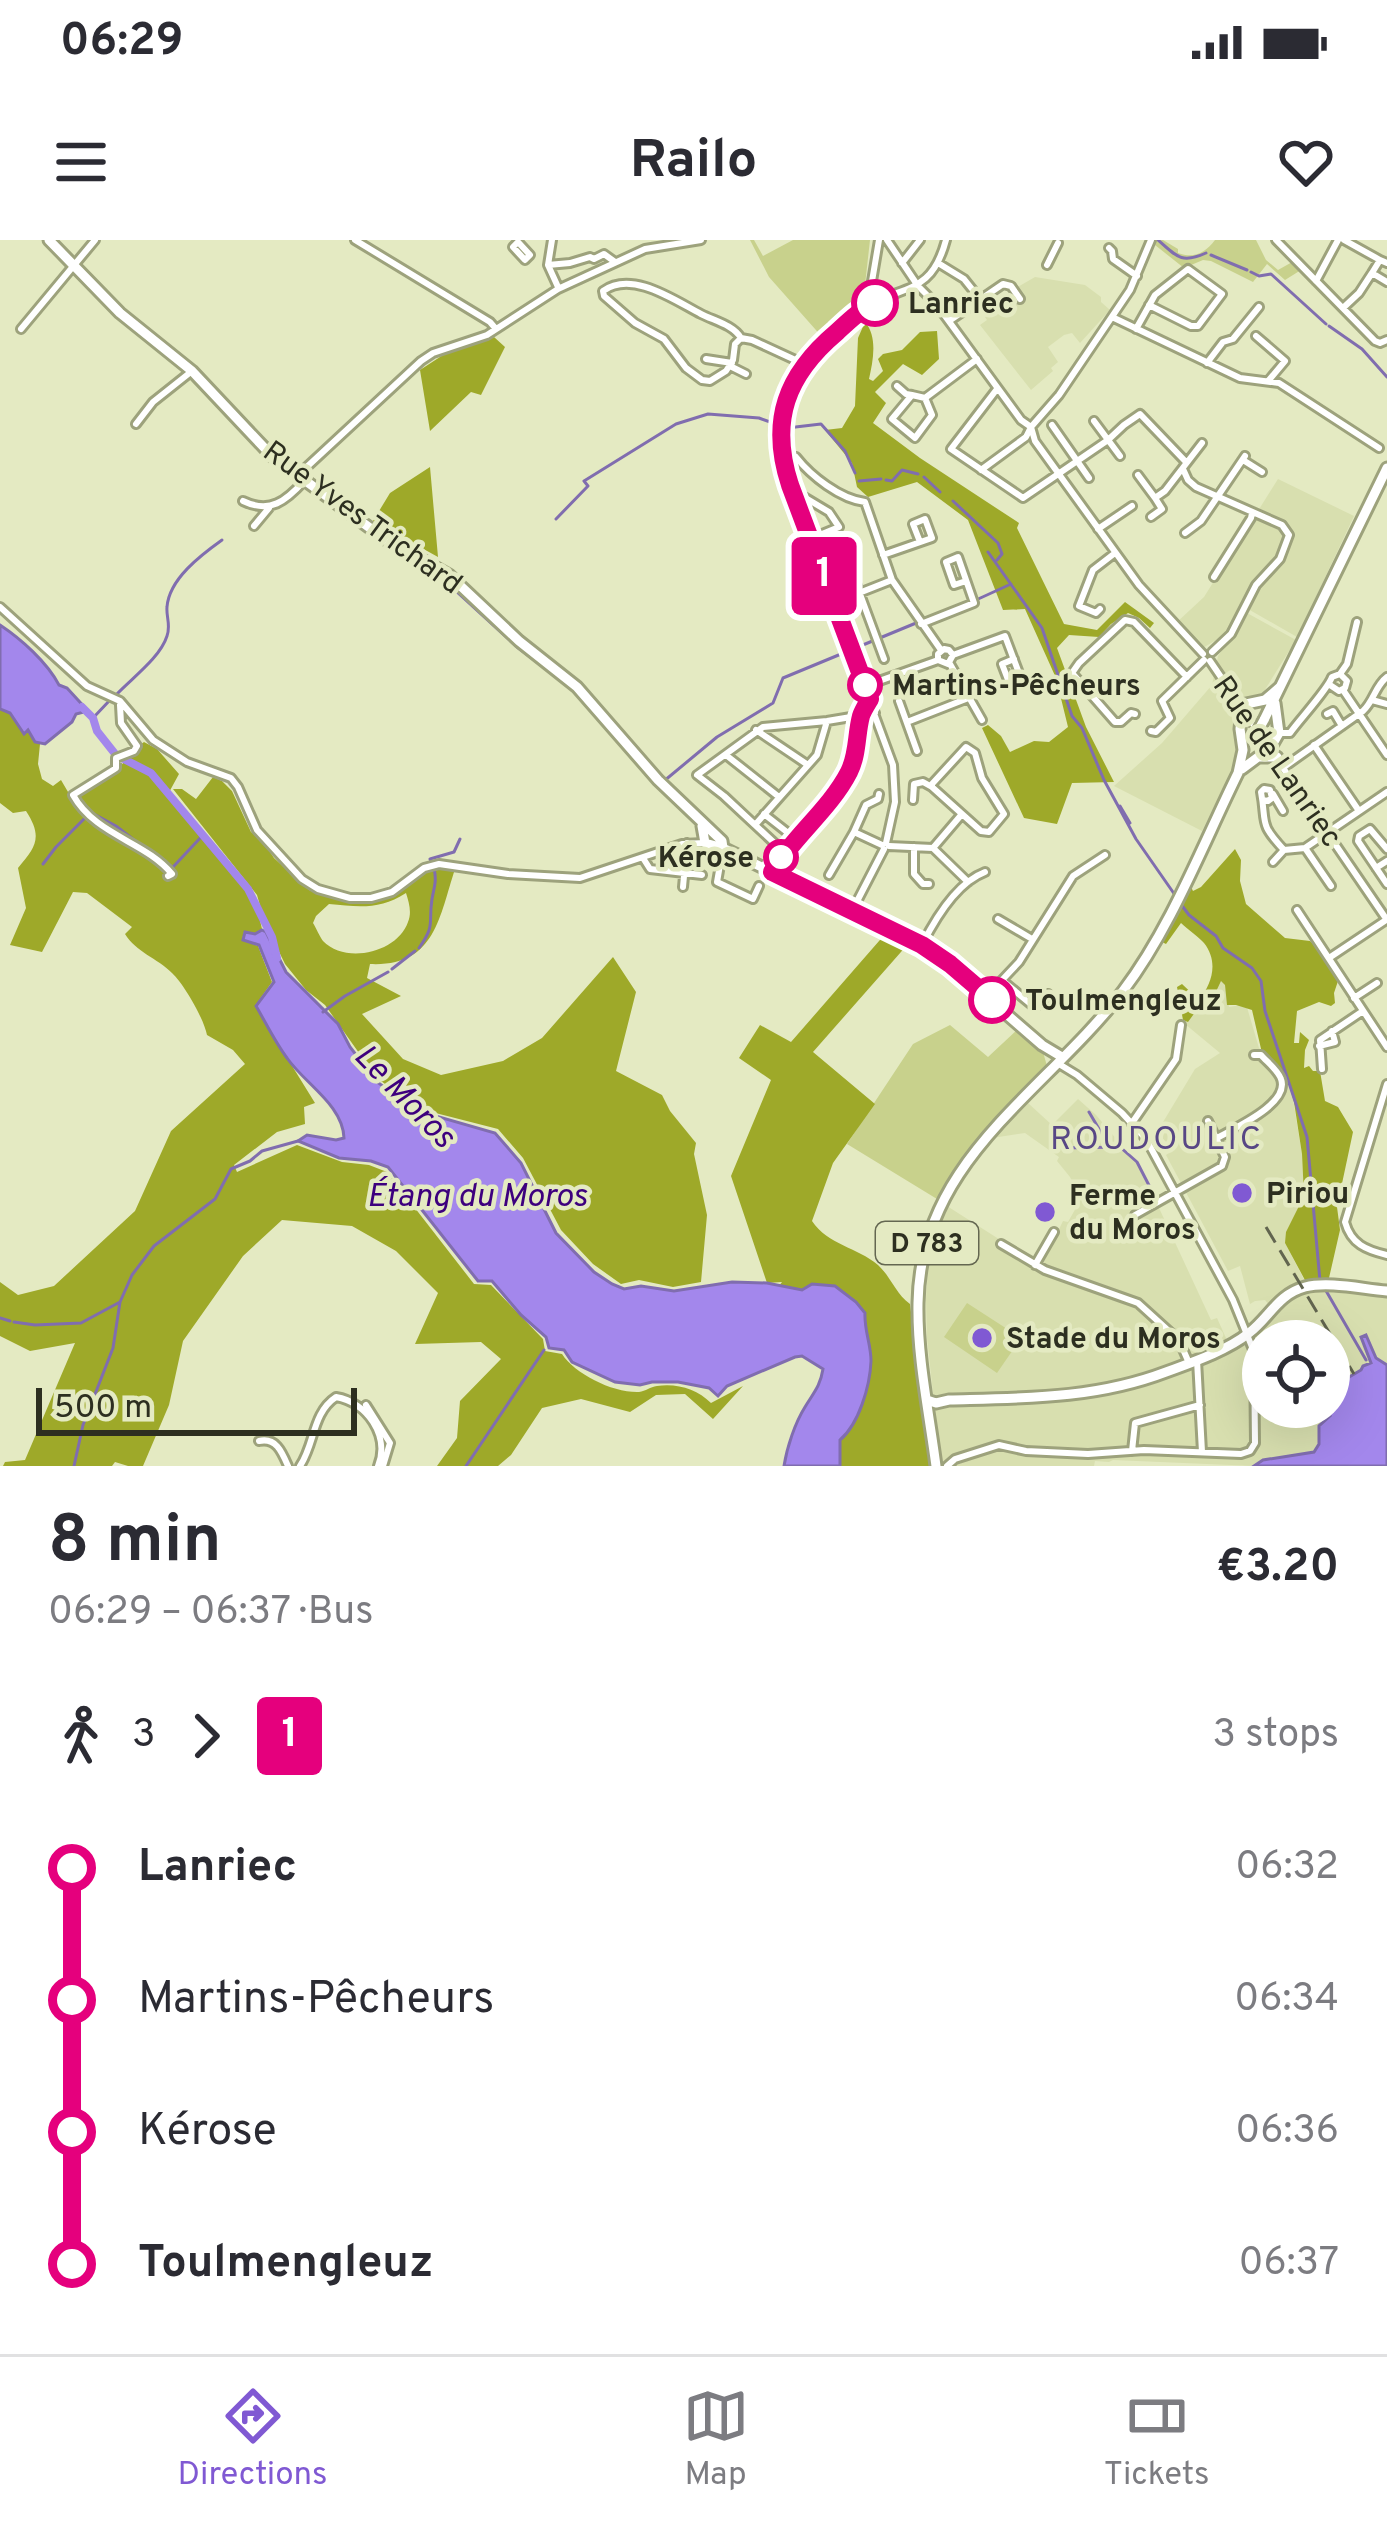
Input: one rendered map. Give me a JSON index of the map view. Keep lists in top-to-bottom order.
{
  "streets": {
    "main road": ["Rue Yves Trichard", "D 783"],
    "street": ["Rue de Lanriec"]
  },
  "crossings": [
    ["Rue de Lanriec", "D 783"]
  ],
  "districts": ["ROUDOULIC"],
  "water": ["Le Moros", "Étang du Moros"],
  "places": [
    "Lanriec",
    "Martins-Pêcheurs",
    "Kérose",
    "Toulmengleuz",
    "Piriou",
    "Ferme du Moros",
    "Stade du Moros"
  ],
  "lines": ["bus line 1"],
  "scale_bar": "500 m",
  "page": {
    "status": "06:29",
    "header": "Railo",
    "on_map": "1",
    "scale": "500 m",
    "heading": ["8 min", "06:29 – 06:37 · Bus", "€3.20"],
    "legs": ["3", "1", "3 stops"],
    "list": [
      {
        "name": "Lanriec",
        "value": "06:32"
      },
      {
        "name": "Martins-Pêcheurs",
        "value": "06:34"
      },
      {
        "name": "Kérose",
        "value": "06:36"
      },
      {
        "name": "Toulmengleuz",
        "value": "06:37"
      }
    ],
    "tabs": ["Directions", "Map", "Tickets"]
  }
}
